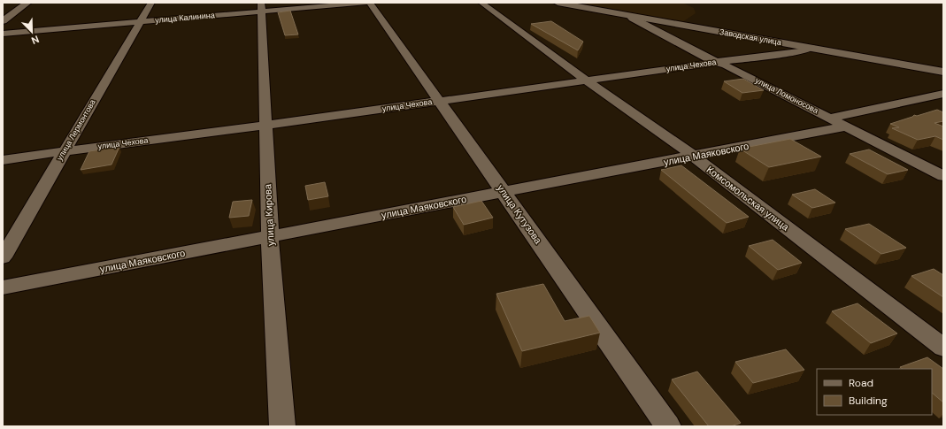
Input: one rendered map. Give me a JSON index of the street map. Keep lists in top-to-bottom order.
{
  "streets": {
    "street": [
      "улица Калинина",
      "Заводская улица",
      "улица Чехова",
      "улица Ломоносова",
      "улица Лермонтова",
      "улица Маяковского",
      "Комсомольская улица",
      "улица Кутузова",
      "улица Кирова"
    ]
  },
  "crossings": [
    ["улица Калинина", "улица Лермонтова"],
    ["улица Калинина", "улица Кирова"],
    ["Заводская улица", "улица Чехова"],
    ["Заводская улица", "улица Ломоносова"],
    ["улица Чехова", "улица Ломоносова"],
    ["улица Чехова", "улица Лермонтова"],
    ["улица Чехова", "Комсомольская улица"],
    ["улица Чехова", "улица Кутузова"],
    ["улица Чехова", "улица Кирова"],
    ["улица Ломоносова", "улица Маяковского"],
    ["улица Маяковского", "Комсомольская улица"],
    ["улица Маяковского", "улица Кутузова"],
    ["улица Маяковского", "улица Кирова"]
  ],
  "legend": ["Road", "Building"],
  "north": "bottom right"
}
